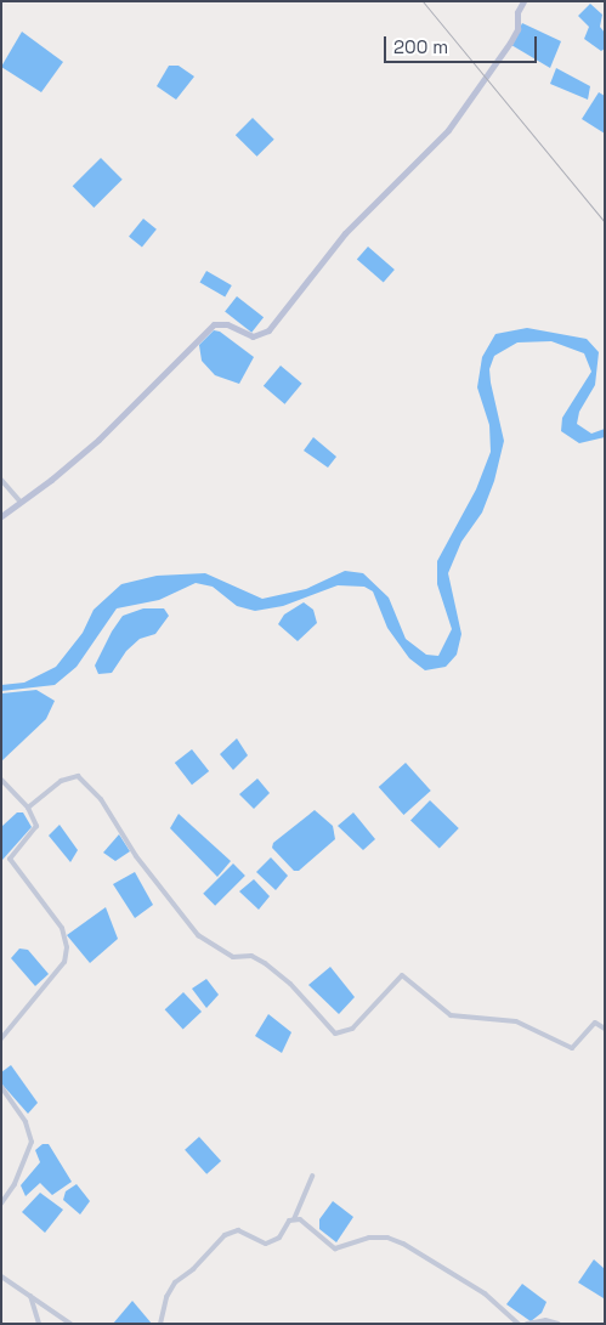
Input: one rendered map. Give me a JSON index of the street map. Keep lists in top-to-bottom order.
{
  "scale_bar": "200 m"
}
